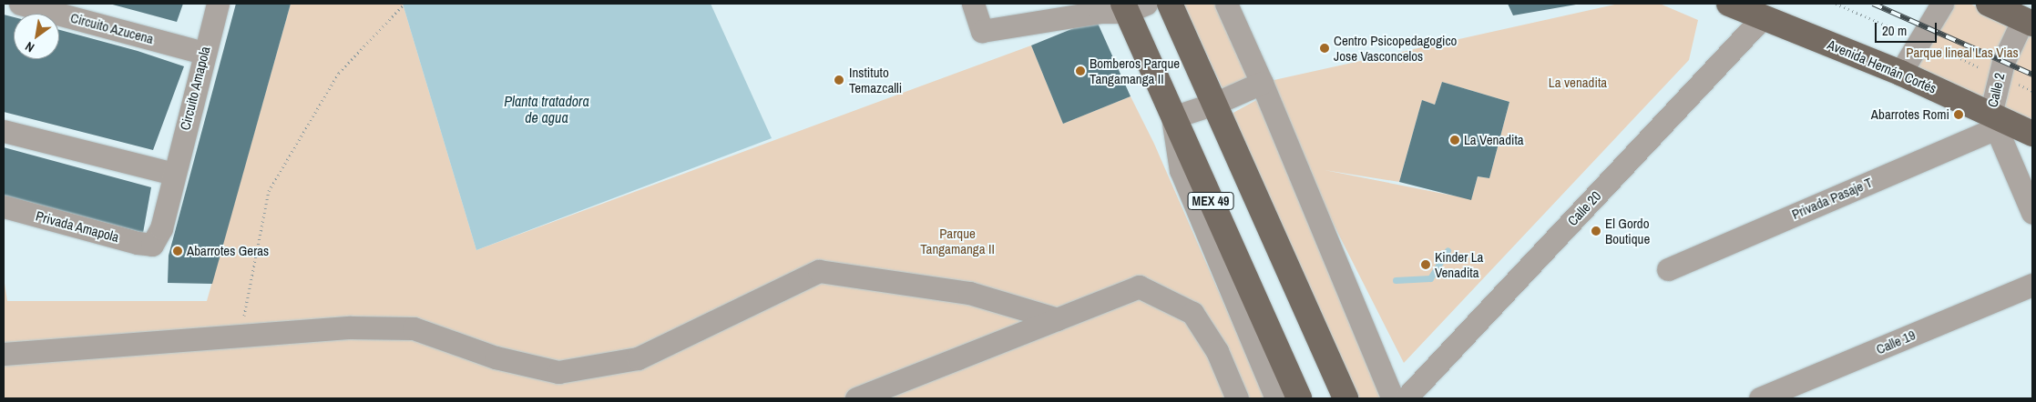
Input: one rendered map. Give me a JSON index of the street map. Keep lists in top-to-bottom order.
{
  "streets": {
    "main road": ["Avenida Hernán Cortés", "MEX 49"],
    "street": [
      "Circuito Azucena",
      "Circuito Amapola",
      "Calle 2",
      "Privada Pasaje T",
      "Calle 20",
      "Privada Amapola",
      "Calle 19"
    ]
  },
  "crossings": [
    ["Circuito Azucena", "Circuito Amapola"],
    ["Avenida Hernán Cortés", "Calle 2"],
    ["Avenida Hernán Cortés", "Privada Pasaje T"],
    ["Avenida Hernán Cortés", "Calle 20"],
    ["Circuito Amapola", "Privada Amapola"],
    ["Calle 2", "Privada Pasaje T"]
  ],
  "water": ["Planta tratadora de agua"],
  "parks": ["Parque lineal Las Vias", "La venadita", "Parque Tangamanga II"],
  "places": [
    "Centro Psicopedagogico Jose Vasconcelos",
    "Bomberos Parque Tangamanga II",
    "Instituto Temazcalli",
    "Abarrotes Romi",
    "La Venadita",
    "El Gordo Boutique",
    "Abarrotes Geras",
    "Kinder La Venadita"
  ],
  "scale_bar": "20 m",
  "north": "bottom left"
}
